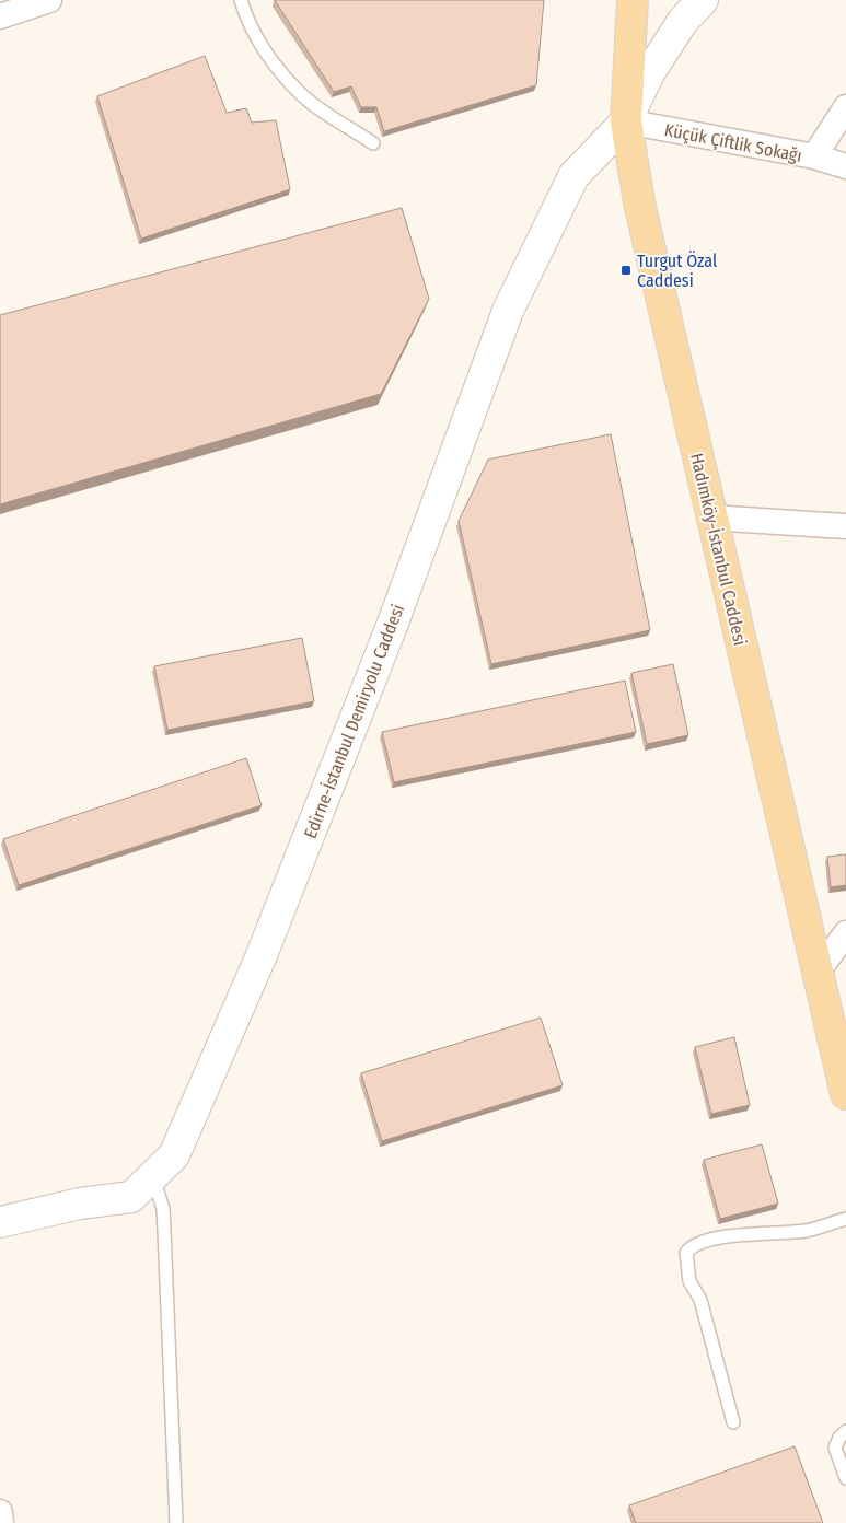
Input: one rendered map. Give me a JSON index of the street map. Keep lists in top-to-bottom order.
{
  "streets": {
    "main road": ["Hadımköy-İstanbul Caddesi"],
    "street": ["Küçük Çiftlik Sokağı", "Edirne-İstanbul Demiryolu Caddesi"]
  },
  "crossings": [
    ["Küçük Çiftlik Sokağı", "Hadımköy-İstanbul Caddesi"],
    ["Küçük Çiftlik Sokağı", "Edirne-İstanbul Demiryolu Caddesi"],
    ["Hadımköy-İstanbul Caddesi", "Edirne-İstanbul Demiryolu Caddesi"]
  ],
  "places": {
    "transit": ["Turgut Özal Caddesi"]
  }
}
